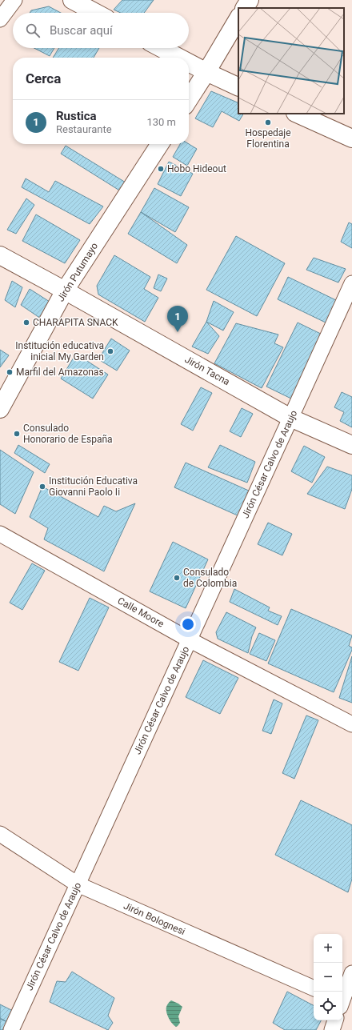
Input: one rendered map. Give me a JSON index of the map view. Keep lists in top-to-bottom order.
{
  "streets": {
    "street": [
      "Jirón Putumayo",
      "Jirón Tacna",
      "Jirón César Calvo de Araujo",
      "Calle Moore",
      "Jirón Bolognesi"
    ]
  },
  "crossings": [
    ["Jirón Putumayo", "Jirón Tacna"],
    ["Jirón Tacna", "Jirón César Calvo de Araujo"],
    ["Jirón César Calvo de Araujo", "Calle Moore"],
    ["Jirón César Calvo de Araujo", "Jirón Bolognesi"]
  ],
  "places": [
    "Hospedaje Florentina",
    "Hobo Hideout",
    "CHARAPITA SNACK",
    "Institución educativa inicial My Garden",
    "Marfil del Amazonas",
    "Consulado Honorario de España",
    "Institución Educativa Giovanni Paolo Ii",
    "Consulado de Colombia"
  ],
  "page": {
    "search": "Buscar aquí",
    "heading": "Cerca",
    "list": [
      {
        "mark": "1",
        "name": "Rustica",
        "note": "Restaurante",
        "value": "130 m"
      }
    ],
    "pins": "1",
    "map_buttons": ["+", "−"]
  }
}
